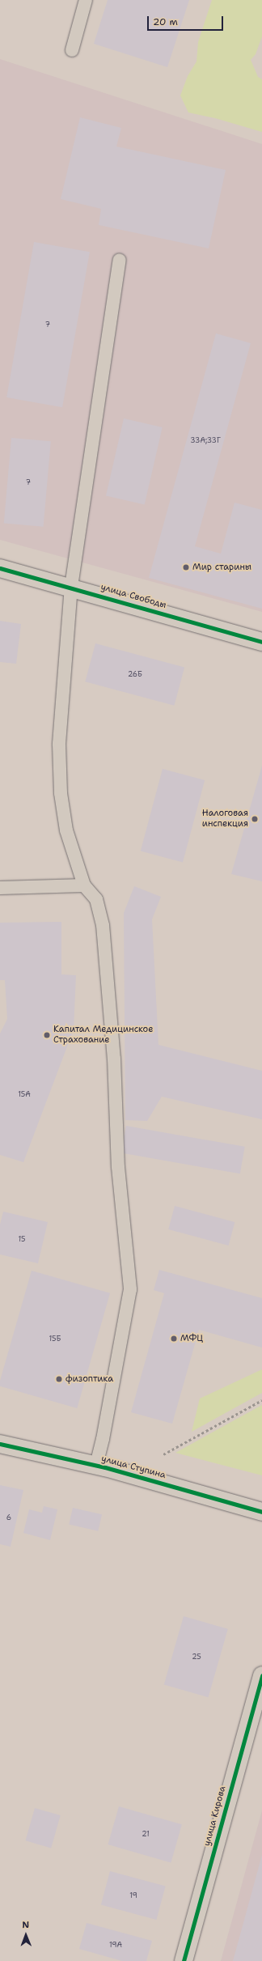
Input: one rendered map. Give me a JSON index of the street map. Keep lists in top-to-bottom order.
{
  "streets": {
    "street": ["улица Свободы", "улица Ступина", "улица Кирова"]
  },
  "places": [
    "Мир старины",
    "Налоговая инспекция",
    "Капитал Медицинское Страхование",
    "МФЦ",
    "физоптика"
  ],
  "house_numbers": [
    "7",
    "33А;33Г",
    "7",
    "26Б",
    "15А",
    "15",
    "15Б",
    "6",
    "25",
    "21",
    "19",
    "19А"
  ],
  "scale_bar": "20 m",
  "north": "top"
}
